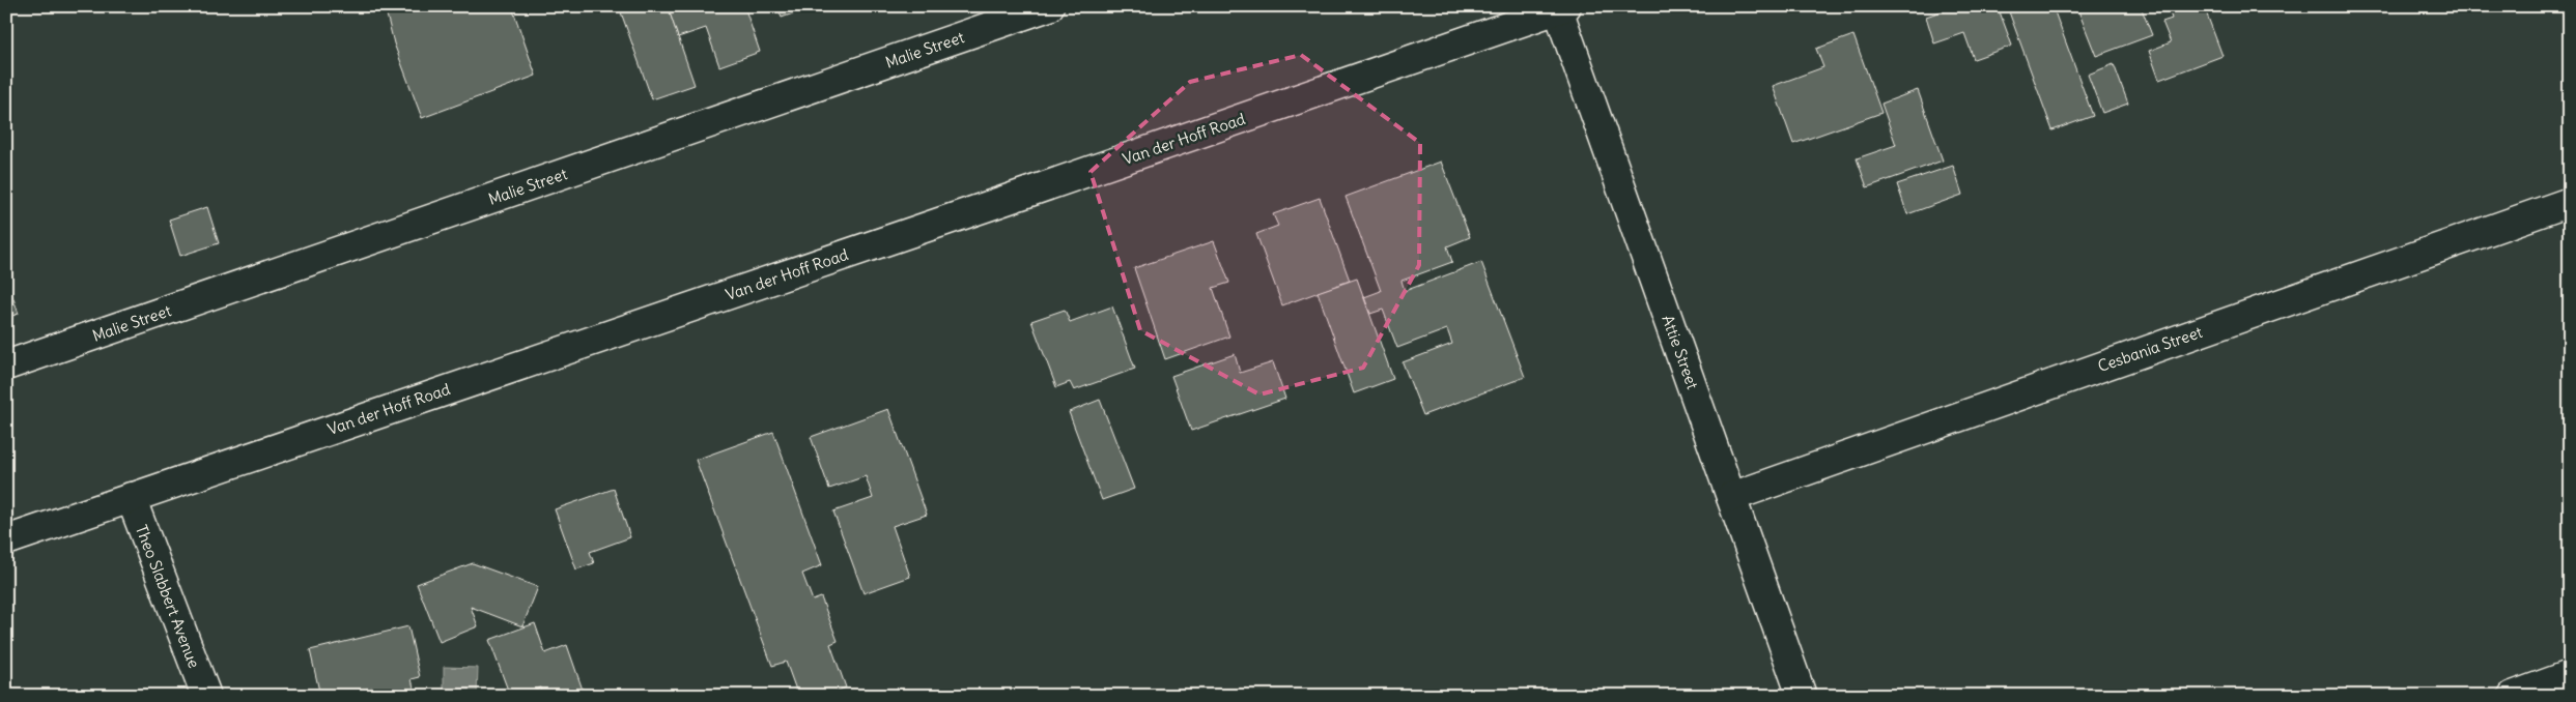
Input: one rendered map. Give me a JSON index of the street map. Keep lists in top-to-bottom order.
{
  "streets": {
    "street": [
      "Malie Street",
      "Van der Hoff Road",
      "Cesbania Street",
      "Attie Street",
      "Theo Slabbert Avenue"
    ]
  },
  "crossings": [
    ["Van der Hoff Road", "Attie Street"],
    ["Van der Hoff Road", "Theo Slabbert Avenue"],
    ["Cesbania Street", "Attie Street"]
  ]
}
